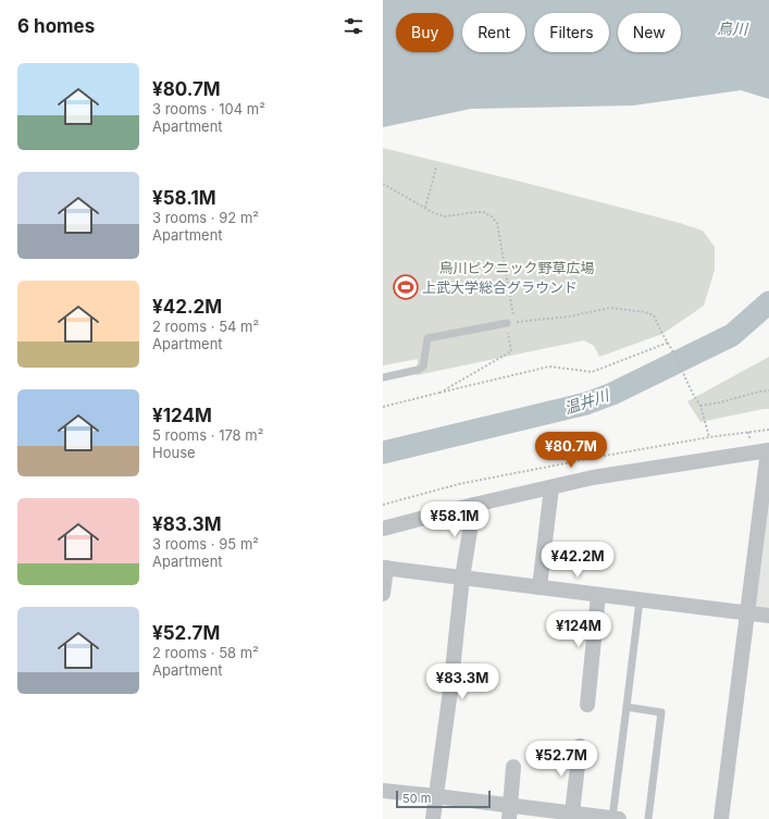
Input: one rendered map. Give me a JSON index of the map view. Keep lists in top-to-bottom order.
{
  "water": ["烏川", "温井川"],
  "parks": ["烏川ピクニック野草広場"],
  "places": {
    "sports": ["上武大学総合グラウンド"]
  },
  "scale_bar": "50 m",
  "page": {
    "heading": "6 homes",
    "chip": [
      "Buy",
      "Rent",
      "Filters",
      "New"
    ],
    "list": [
      {
        "name": "¥80.7M",
        "note": "3 rooms · 104 m² · Apartment"
      },
      {
        "name": "¥58.1M",
        "note": "3 rooms · 92 m² · Apartment"
      },
      {
        "name": "¥42.2M",
        "note": "2 rooms · 54 m² · Apartment"
      },
      {
        "name": "¥124M",
        "note": "5 rooms · 178 m² · House"
      },
      {
        "name": "¥83.3M",
        "note": "3 rooms · 95 m² · Apartment"
      },
      {
        "name": "¥52.7M",
        "note": "2 rooms · 58 m² · Apartment"
      }
    ],
    "price": [
      "¥80.7M",
      "¥58.1M",
      "¥42.2M",
      "¥124M",
      "¥83.3M",
      "¥52.7M"
    ],
    "scale": "50 m"
  }
}
